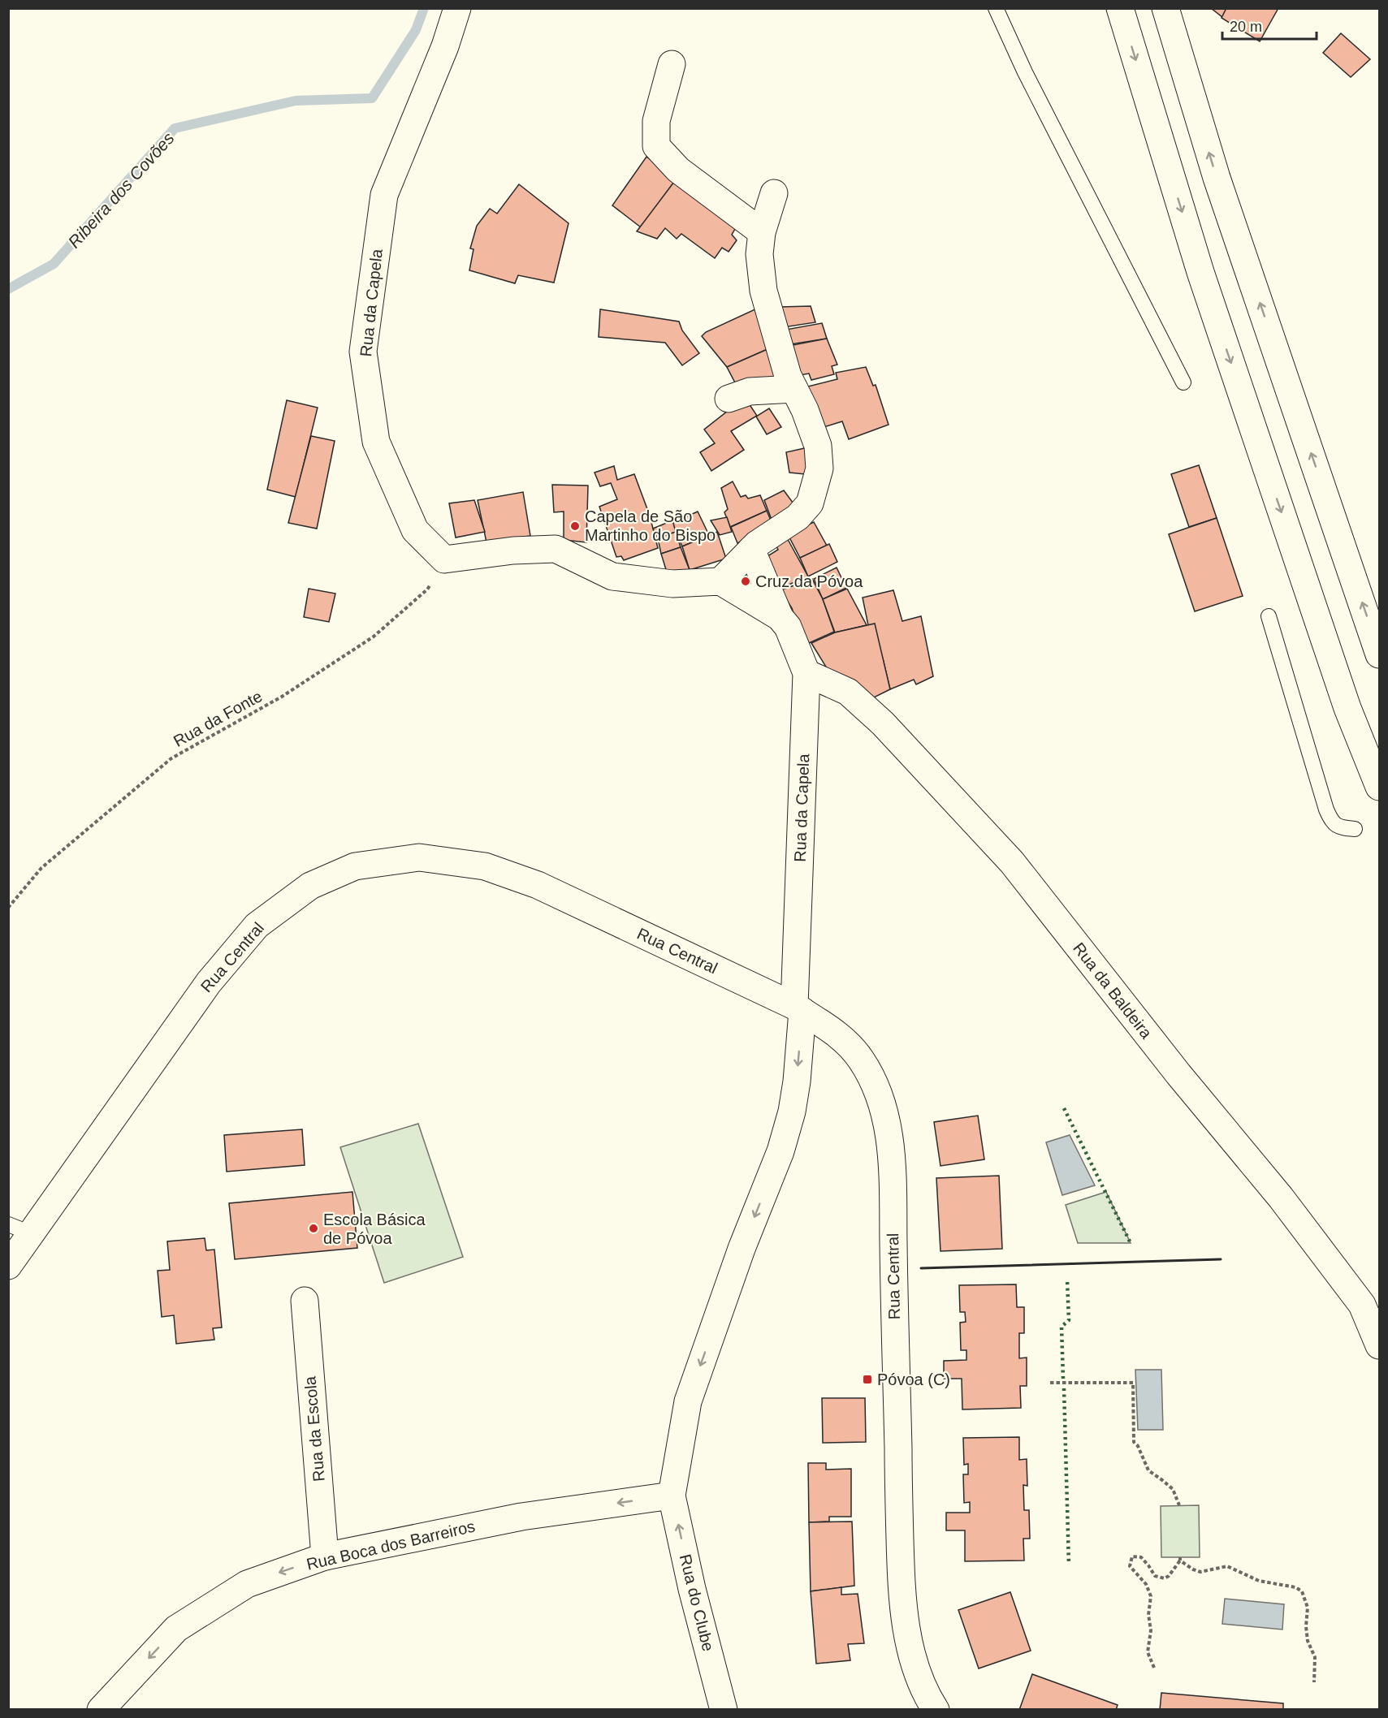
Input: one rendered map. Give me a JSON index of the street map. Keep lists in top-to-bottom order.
{
  "streets": {
    "main road": [
      "Rua da Capela",
      "Rua Central",
      "Rua da Baldeira",
      "Rua da Escola",
      "Rua Boca dos Barreiros",
      "Rua do Clube"
    ],
    "path": ["Rua da Fonte"]
  },
  "crossings": [
    ["Rua da Capela", "Rua da Fonte"],
    ["Rua da Capela", "Rua Central"],
    ["Rua da Capela", "Rua da Baldeira"],
    ["Rua da Capela", "Rua Boca dos Barreiros"],
    ["Rua da Capela", "Rua do Clube"],
    ["Rua da Escola", "Rua Boca dos Barreiros"],
    ["Rua Boca dos Barreiros", "Rua do Clube"]
  ],
  "one_way": ["Rua Boca dos Barreiros", "Rua do Clube"],
  "water": ["Ribeira dos Covões"],
  "places": {
    "other": ["Capela de São Martinho do Bispo", "Cruz da Póvoa", "Escola Básica de Póvoa"],
    "transit": ["Póvoa (C)"]
  },
  "scale_bar": "20 m"
}
